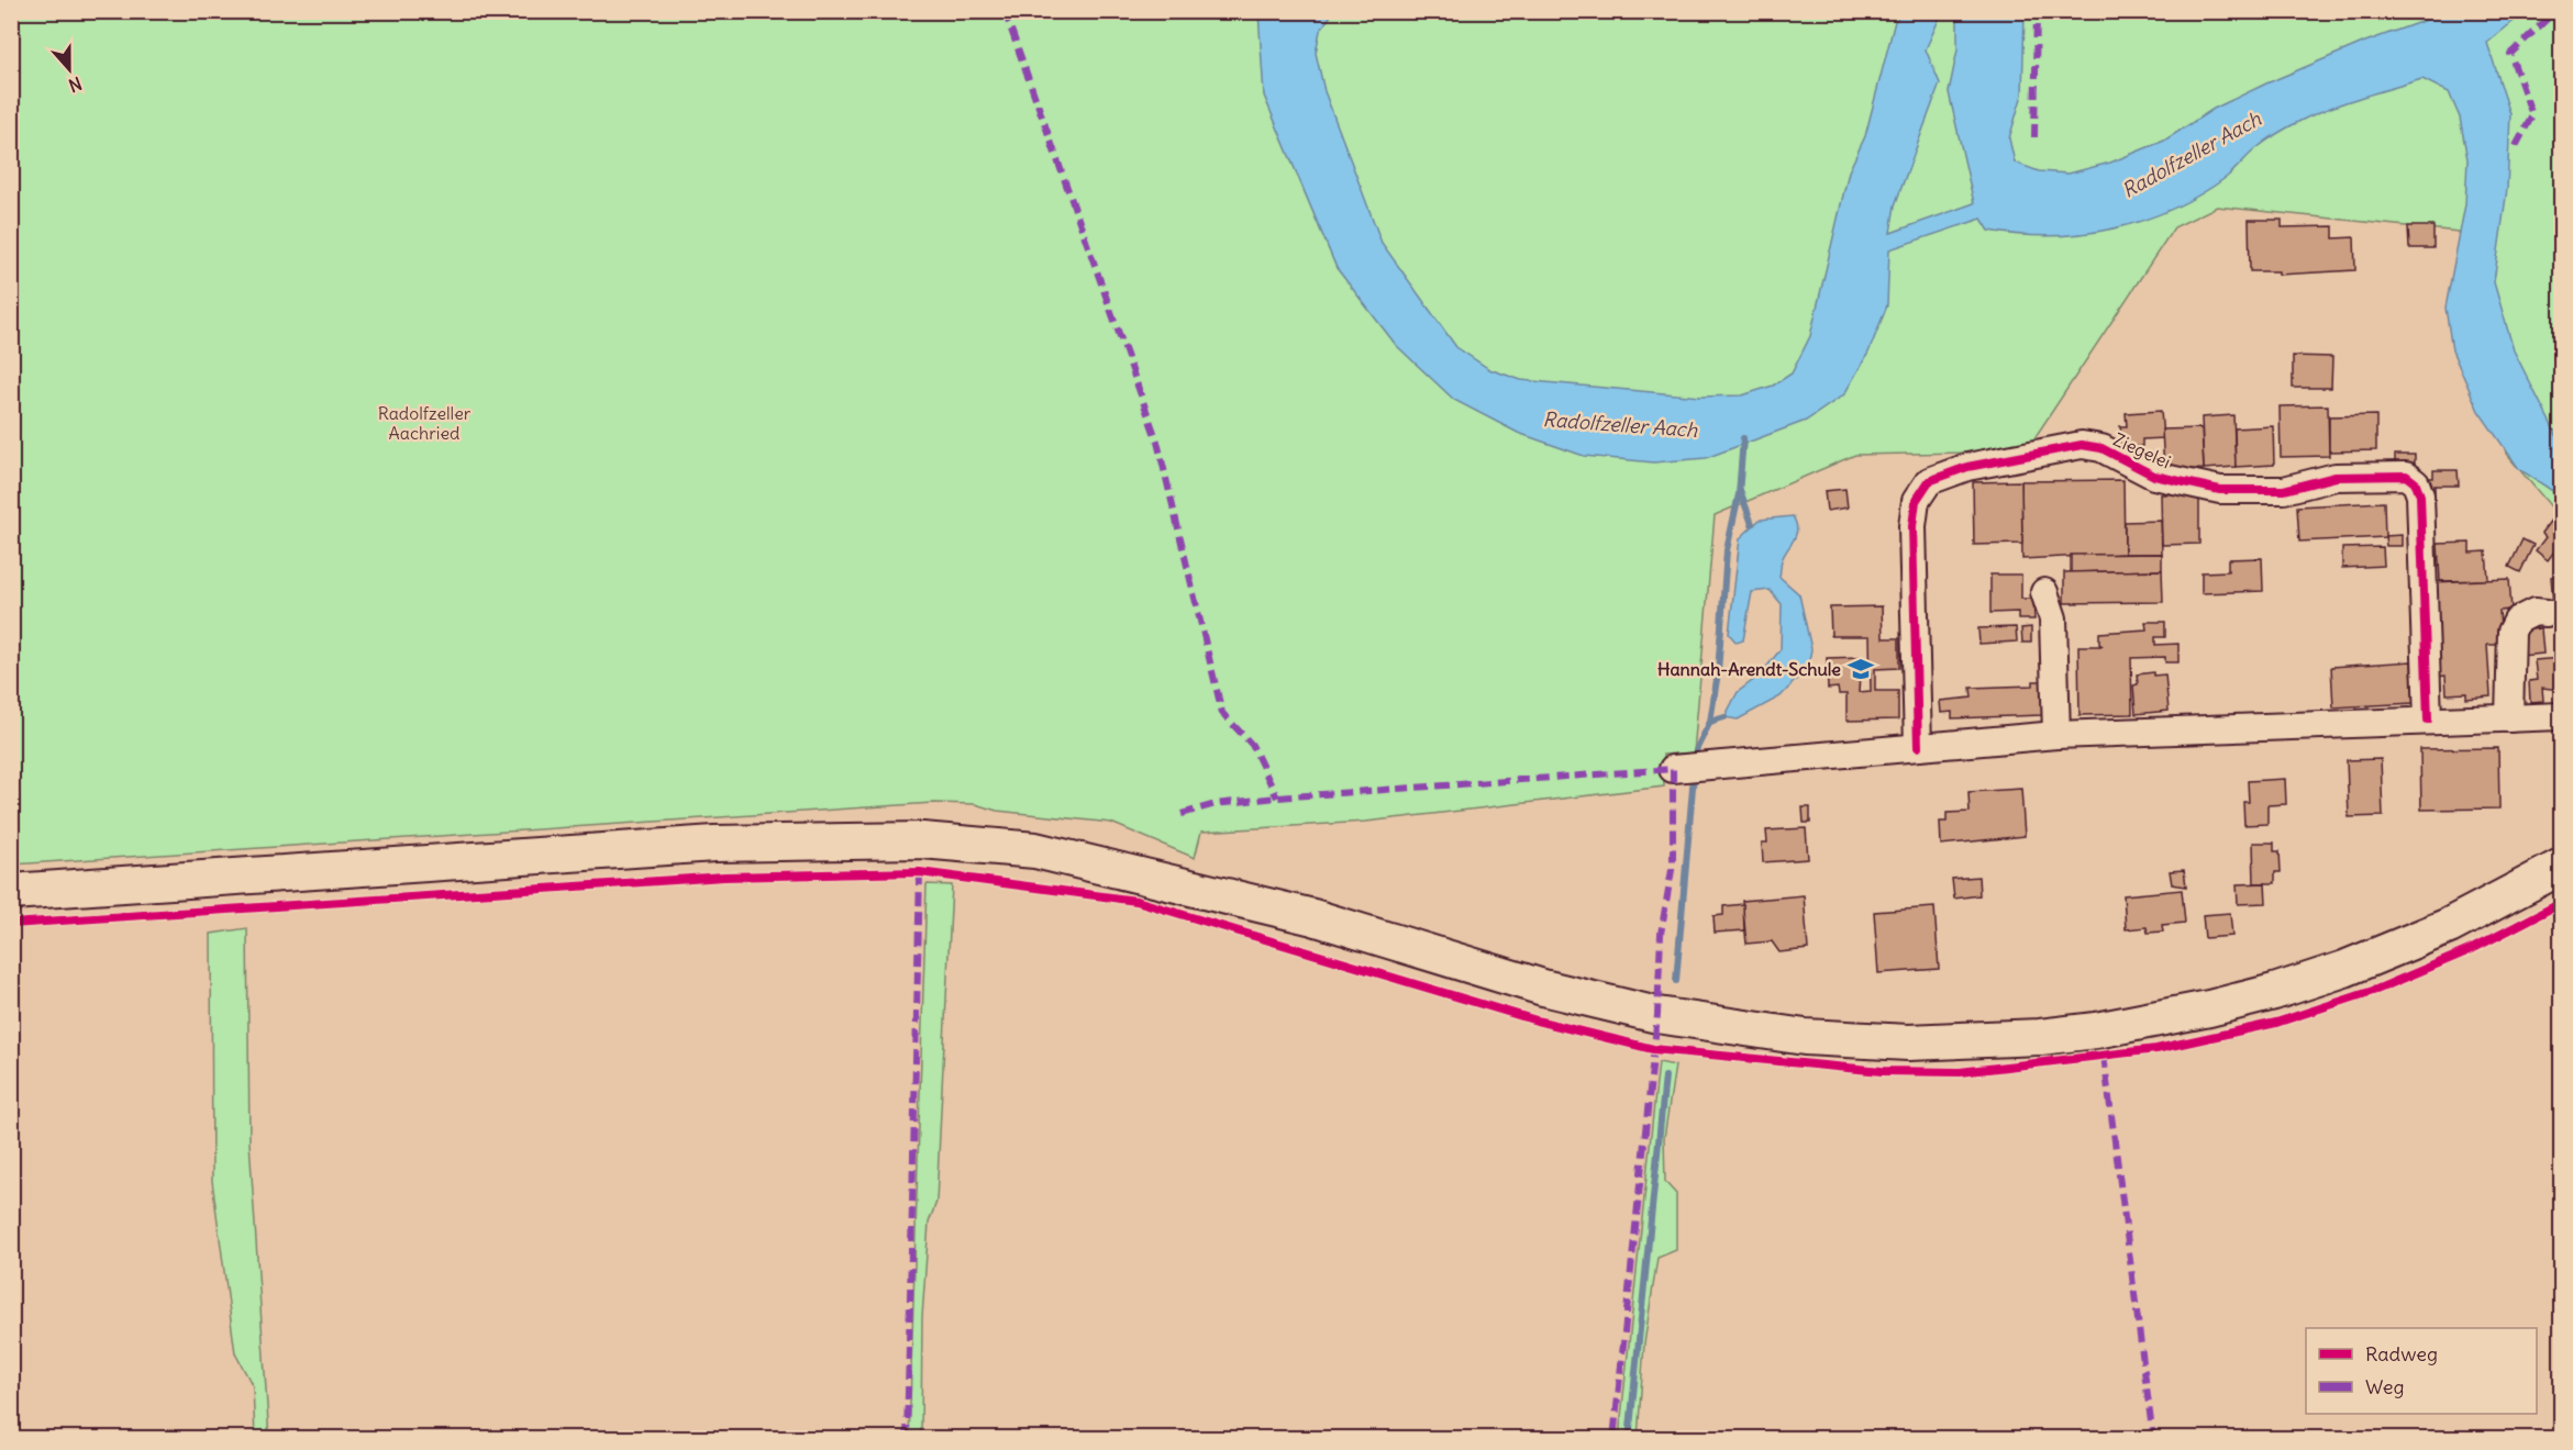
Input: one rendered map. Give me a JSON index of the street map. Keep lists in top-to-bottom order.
{
  "streets": {
    "street": ["Ziegelei"]
  },
  "water": ["Radolfzeller Aach"],
  "parks": ["Radolfzeller Aachried"],
  "places": {
    "school or university": ["Hannah-Arendt-Schule"]
  },
  "legend": ["Radweg", "Weg"],
  "north": "bottom"
}
